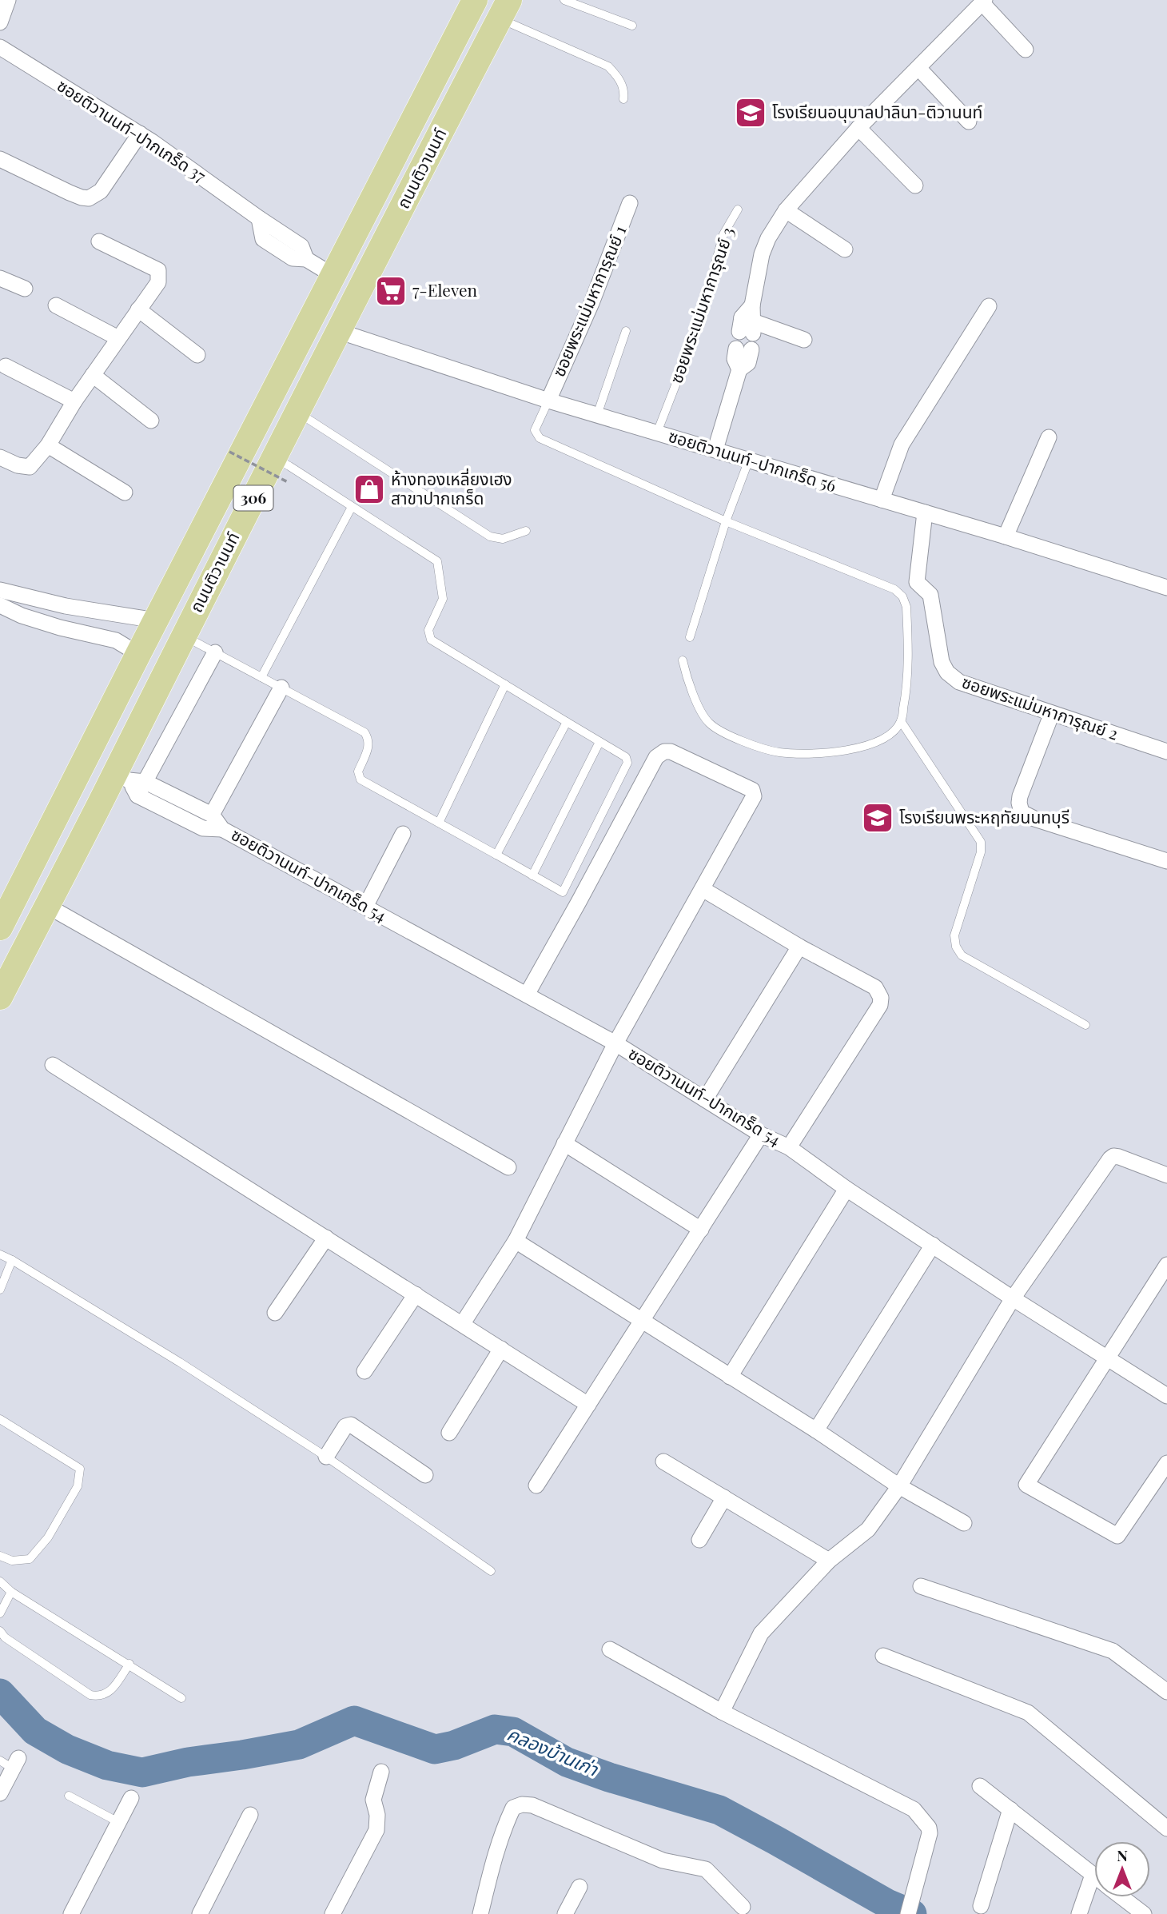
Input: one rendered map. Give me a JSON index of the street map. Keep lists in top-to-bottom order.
{
  "streets": {
    "main road": ["ถนนติวานนท์", "306"],
    "street": [
      "ซอยติวานนท์-ปากเกร็ด 37",
      "ซอยพระแม่มหาการุณย์ 1",
      "ซอยติวานนท์-ปากเกร็ด 56",
      "ซอยพระแม่มหาการุณย์ 2",
      "ซอยติวานนท์-ปากเกร็ด 54"
    ],
    "lane": ["ซอยพระแม่มหาการุณย์ 3"]
  },
  "crossings": [
    ["ซอยติวานนท์-ปากเกร็ด 37", "ถนนติวานนท์"],
    ["ถนนติวานนท์", "ซอยติวานนท์-ปากเกร็ด 56"],
    ["ซอยพระแม่มหาการุณย์ 1", "ซอยติวานนท์-ปากเกร็ด 56"],
    ["ซอยพระแม่มหาการุณย์ 3", "ซอยติวานนท์-ปากเกร็ด 56"],
    ["ซอยติวานนท์-ปากเกร็ด 56", "ซอยพระแม่มหาการุณย์ 2"]
  ],
  "water": ["คลองบ้านเก่า"],
  "places": {
    "school or university": ["โรงเรียนอนุบาลปาลินา-ติวานนท์", "โรงเรียนพระหฤทัยนนทบุรี"],
    "supermarket": ["7-Eleven"],
    "shop": ["ห้างทองเหลี่ยงเฮง สาขาปากเกร็ด"]
  },
  "north": "top"
}
